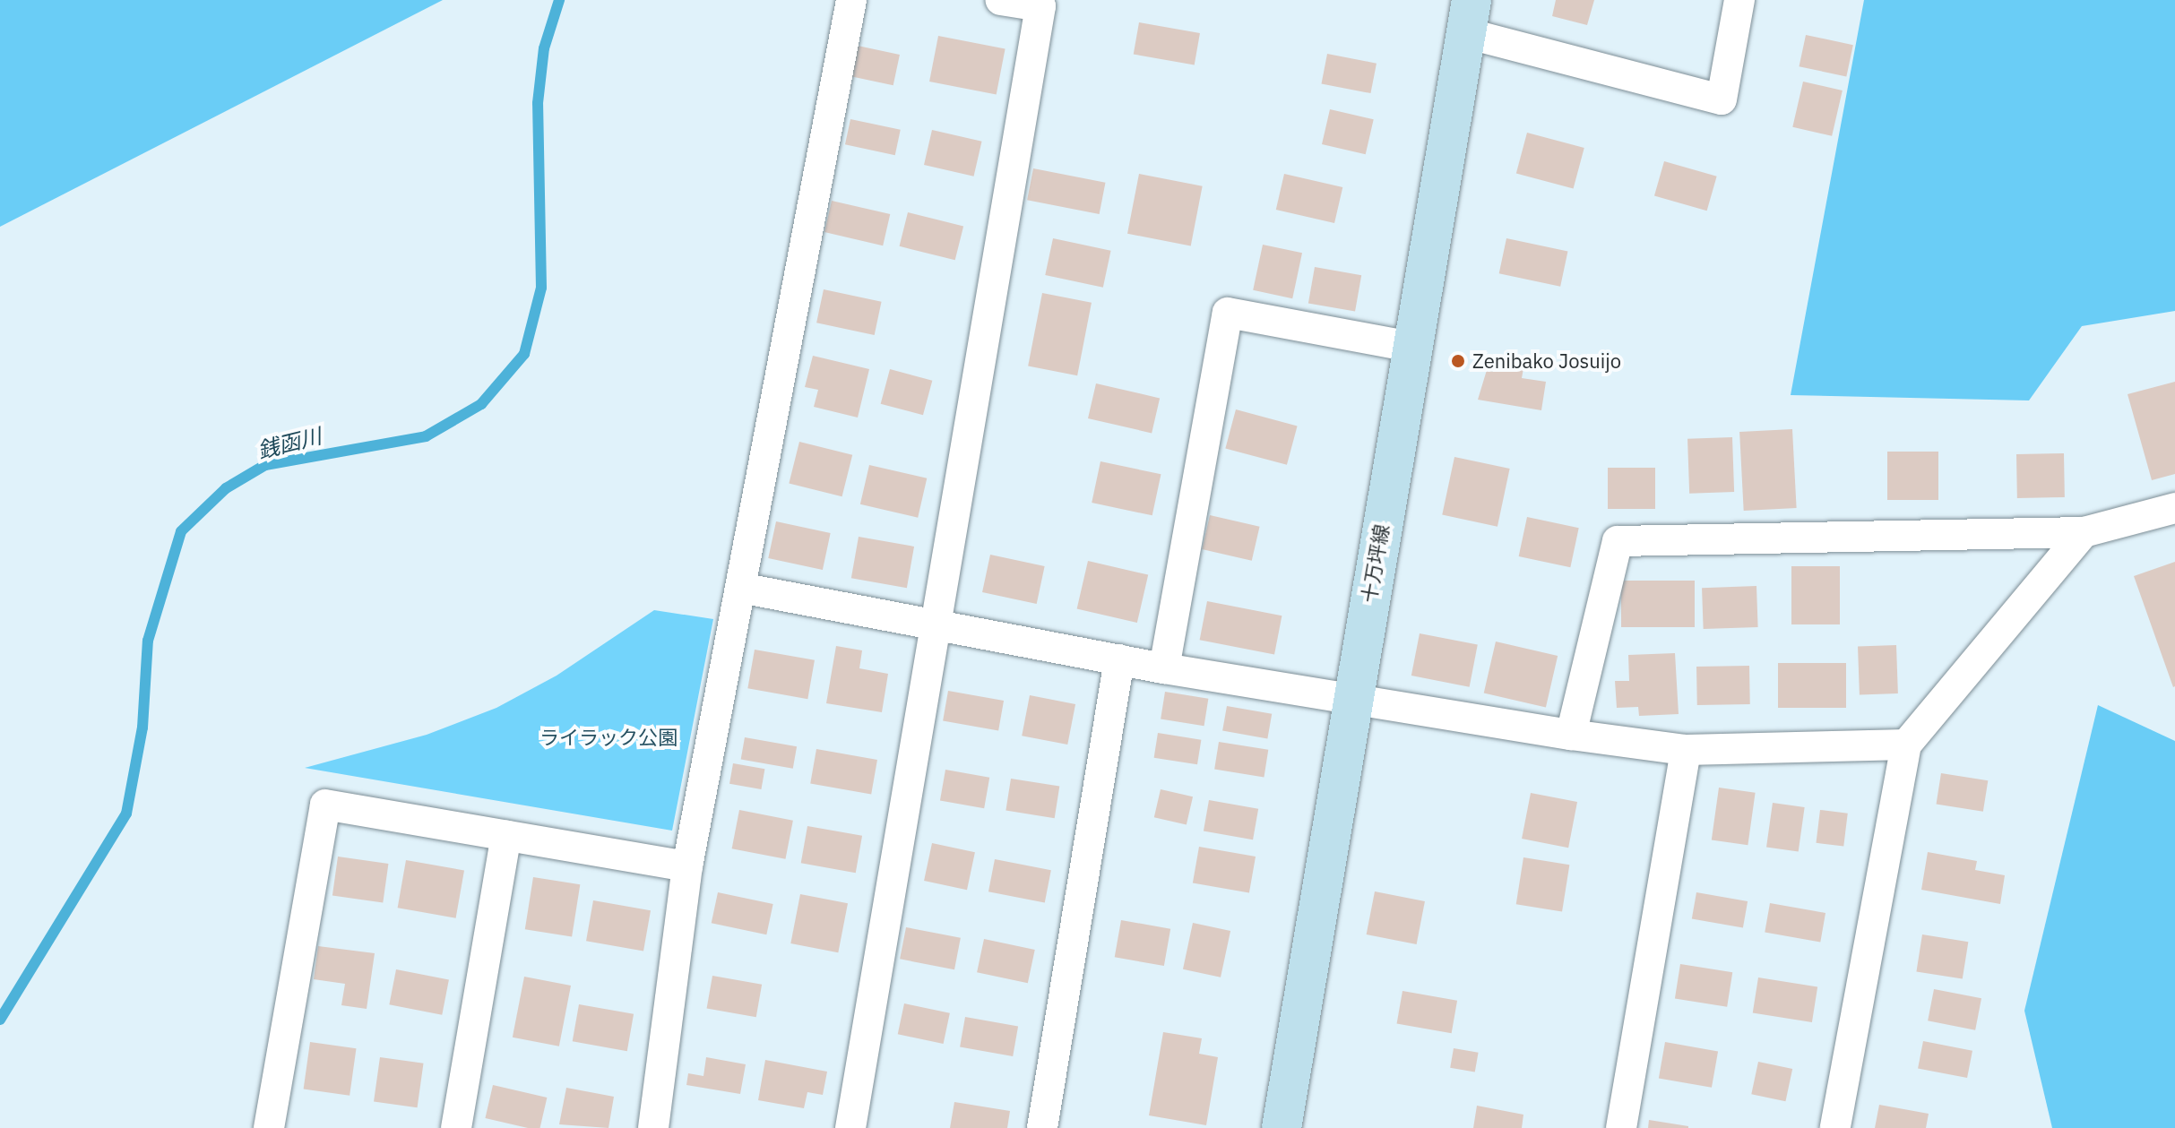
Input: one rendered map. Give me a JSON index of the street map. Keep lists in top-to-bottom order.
{
  "streets": {
    "street": ["十万坪線"]
  },
  "water": ["銭函川"],
  "parks": ["ライラック公園"],
  "places": ["Zenibako Josuijo"]
}
